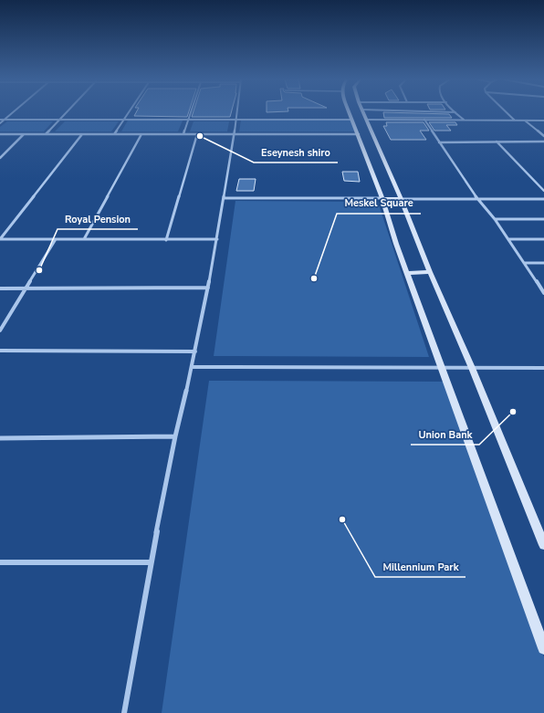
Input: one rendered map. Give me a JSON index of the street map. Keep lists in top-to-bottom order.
{
  "places": [
    "Eseynesh shiro",
    "Royal Pension",
    "Meskel Square",
    "Union Bank",
    "Millennium Park"
  ]
}
